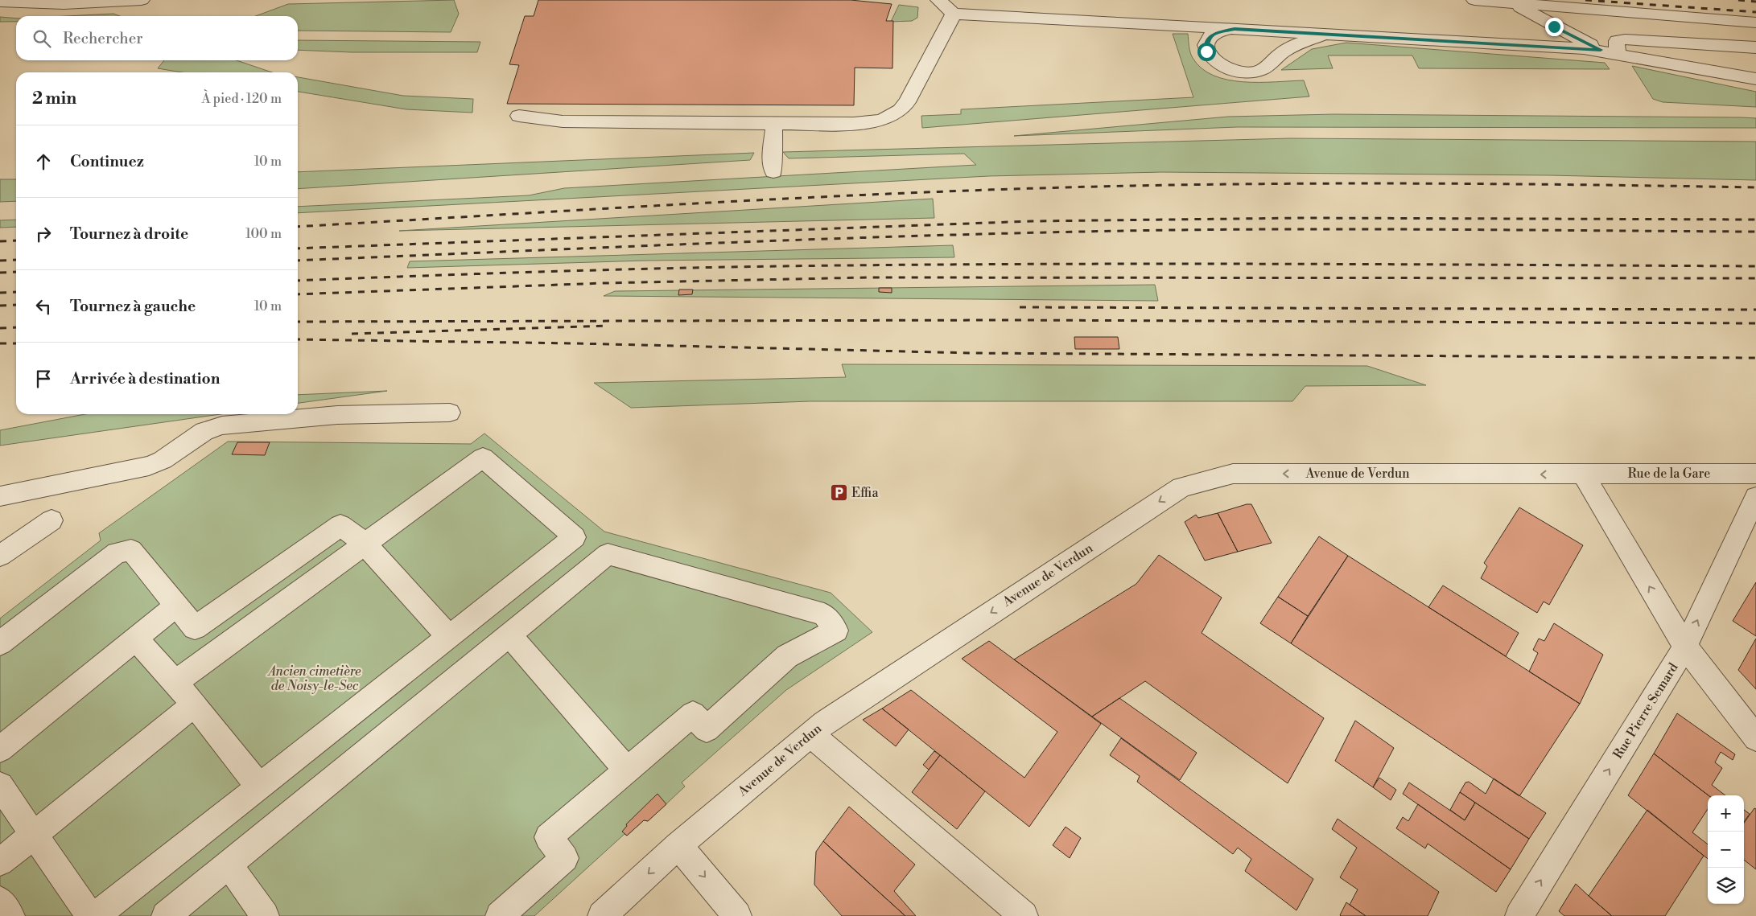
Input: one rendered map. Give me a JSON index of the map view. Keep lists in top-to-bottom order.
{
  "streets": {
    "street": ["Avenue de Verdun", "Rue de la Gare", "Rue Pierre Semard"]
  },
  "crossings": [
    ["Avenue de Verdun", "Rue de la Gare"]
  ],
  "one_way": ["Avenue de Verdun", "Rue Pierre Semard"],
  "parks": ["Ancien cimetière de Noisy-le-Sec"],
  "places": {
    "parking": ["Effia"]
  },
  "page": {
    "search": "Rechercher",
    "heading": ["2 min", "À pied · 120 m"],
    "list": [
      ["Continuez", "10 m"],
      ["Tournez à droite", "100 m"],
      ["Tournez à gauche", "10 m"],
      "Arrivée à destination"
    ],
    "map_buttons": ["+", "−"]
  }
}
